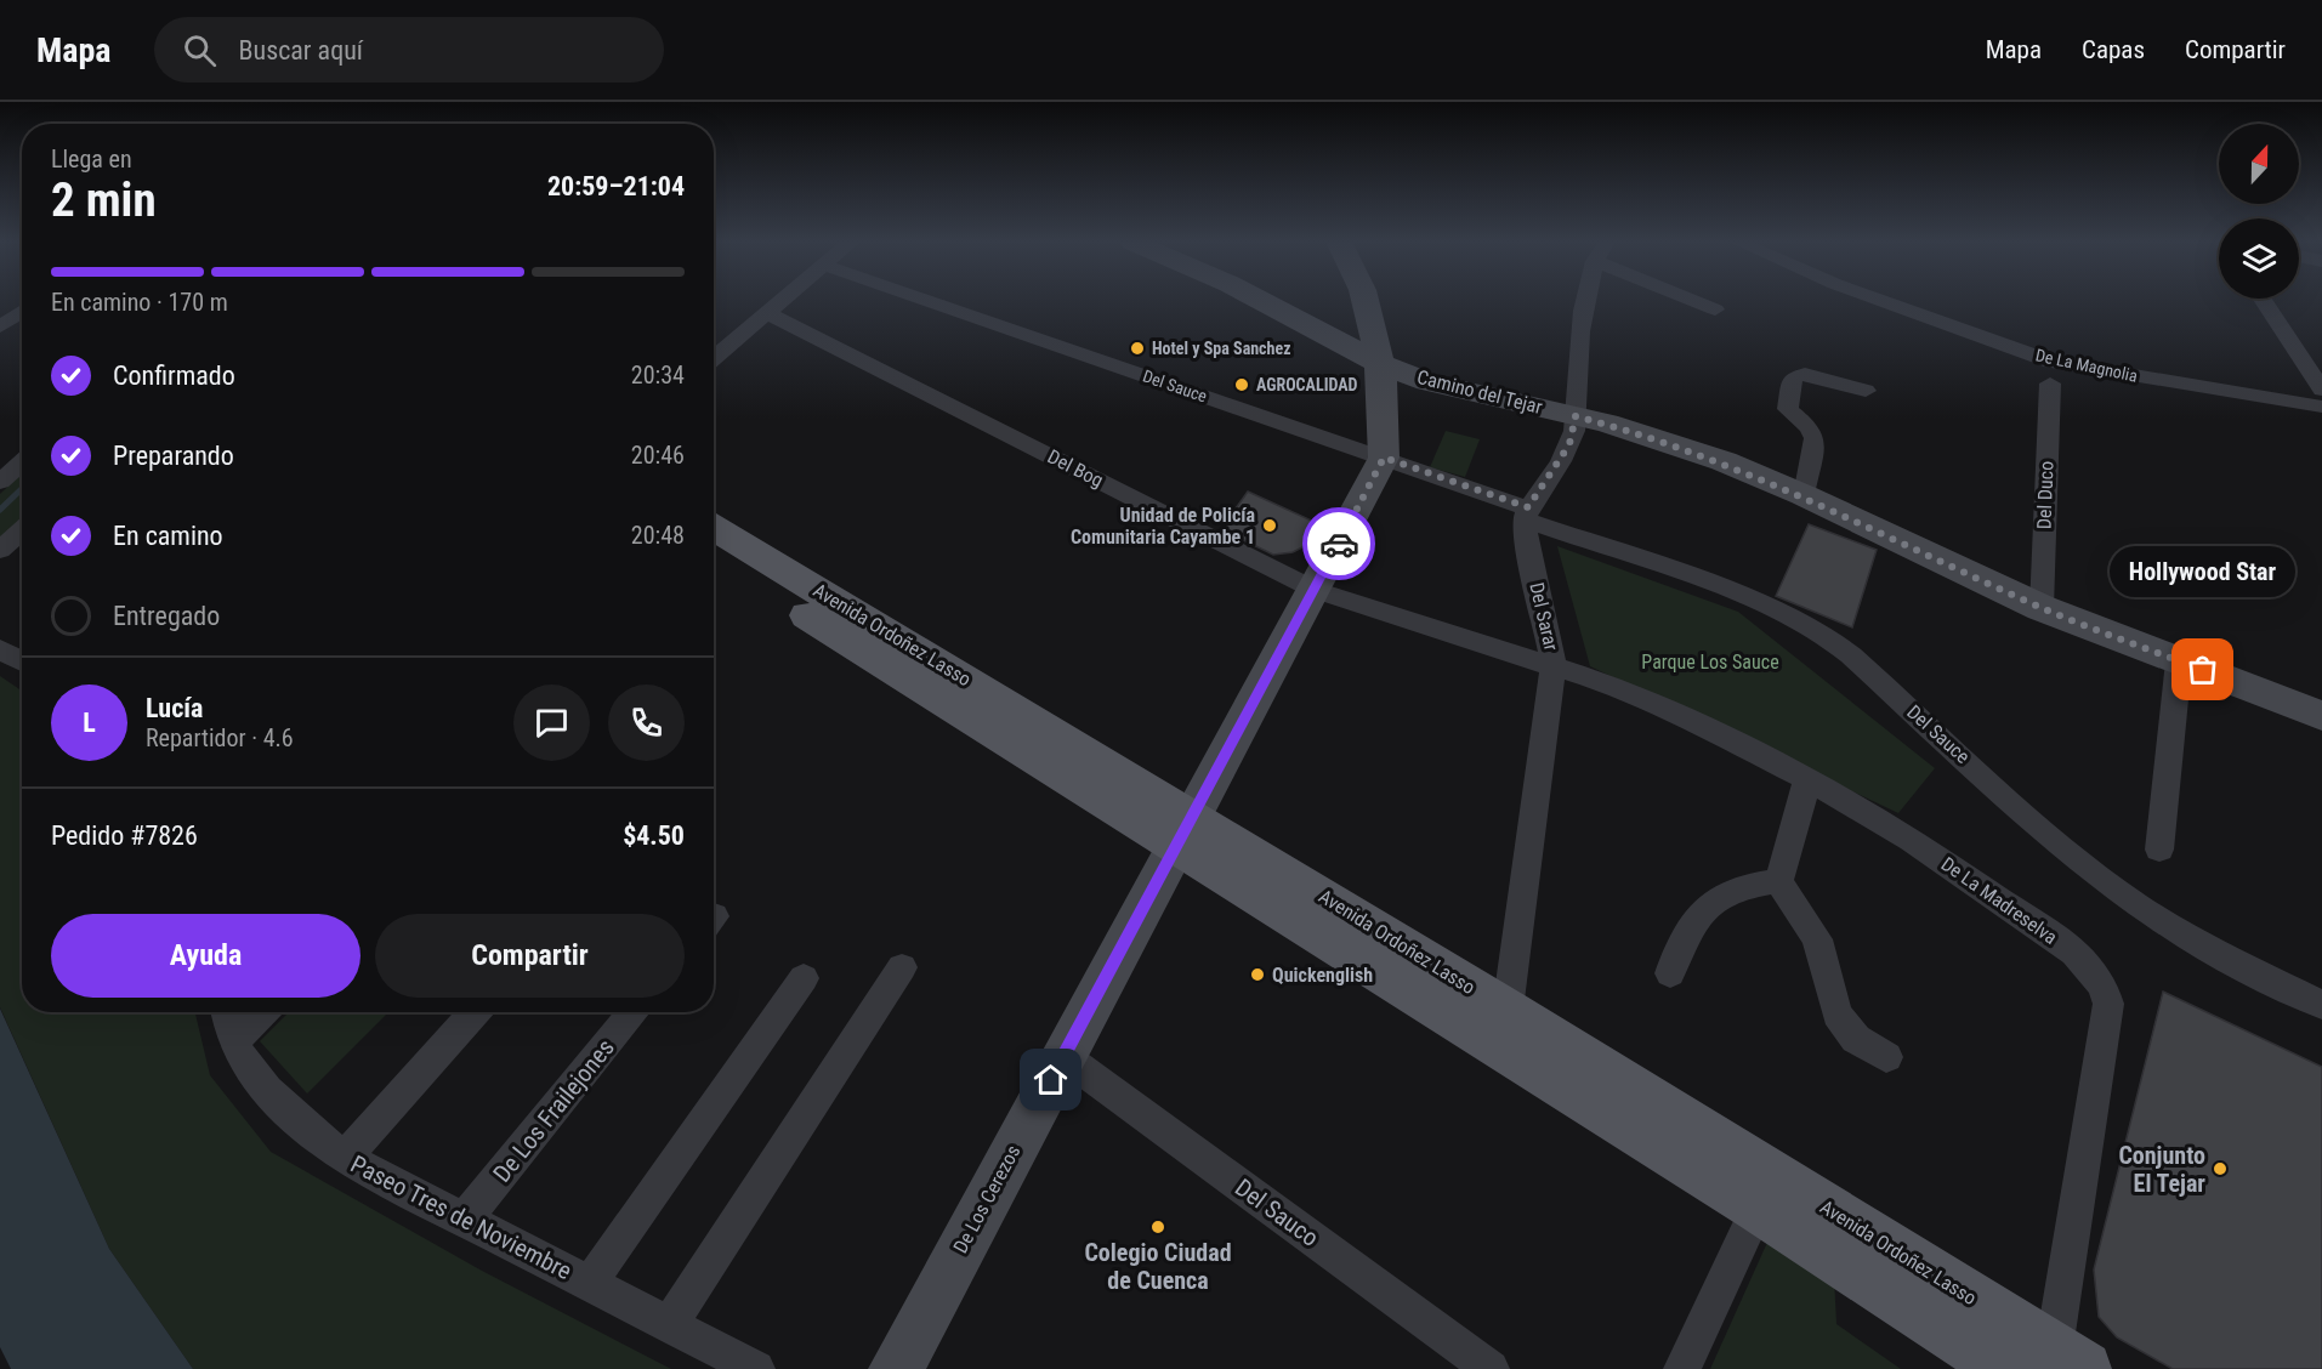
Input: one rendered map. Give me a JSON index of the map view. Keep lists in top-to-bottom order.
{
  "streets": {
    "main road": ["Avenida Ordoñez Lasso"],
    "street": [
      "De La Magnolia",
      "Del Sauce",
      "Camino del Tejar",
      "Del Bog",
      "Del Duco",
      "Del Sarar",
      "De La Madreselva",
      "De Los Frailejones",
      "De Los Cerezos",
      "Del Sauco",
      "Paseo Tres de Noviembre"
    ]
  },
  "crossings": [
    ["Del Sauce", "Del Sarar"],
    ["Del Sauce", "De Los Cerezos"],
    ["Camino del Tejar", "Del Duco"],
    ["Camino del Tejar", "De Los Cerezos"],
    ["Del Bog", "Del Sarar"],
    ["Del Bog", "De La Madreselva"],
    ["Del Bog", "De Los Cerezos"],
    ["Del Sarar", "Avenida Ordoñez Lasso"],
    ["Del Sarar", "De La Madreselva"],
    ["Avenida Ordoñez Lasso", "De La Madreselva"],
    ["Avenida Ordoñez Lasso", "De Los Cerezos"],
    ["De Los Frailejones", "Paseo Tres de Noviembre"],
    ["De Los Cerezos", "Del Sauco"]
  ],
  "parks": ["Parque Los Sauce"],
  "places": [
    "Hotel y Spa Sanchez",
    "AGROCALIDAD",
    "Unidad de Policía Comunitaria Cayambe 1",
    "Hollywood Star",
    "Quickenglish",
    "Conjunto El Tejar",
    "Colegio Ciudad de Cuenca"
  ],
  "north": "top",
  "page": {
    "header": "Mapa",
    "search": "Buscar aquí",
    "nav": ["Mapa", "Capas", "Compartir"],
    "heading": ["2 min", "Llega en", "20:59–21:04"],
    "panel": [
      "Lucía",
      "Repartidor · 4.6",
      "Pedido #7826",
      "$4.50"
    ],
    "bar": "En camino · 170 m",
    "list": [
      ["Confirmado", "20:34"],
      ["Preparando", "20:46"],
      ["En camino", "20:48"],
      "Entregado"
    ],
    "bubble": "Hollywood Star",
    "round": "L",
    "buttons": ["Ayuda", "Compartir"]
  }
}
